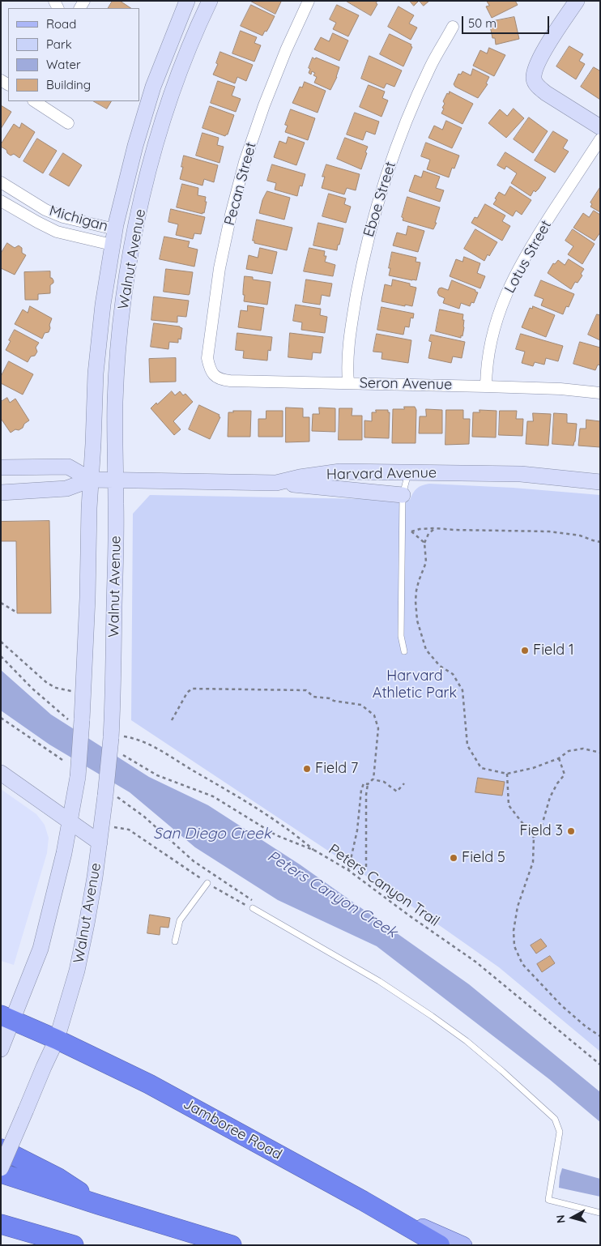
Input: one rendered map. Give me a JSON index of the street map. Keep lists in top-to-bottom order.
{
  "streets": {
    "highway": ["Jamboree Road"],
    "main road": ["Walnut Avenue", "Harvard Avenue"],
    "street": [
      "Pecan Street",
      "Eboe Street",
      "Michigan",
      "Lotus Street",
      "Seron Avenue"
    ],
    "path": ["Peters Canyon Trail"]
  },
  "crossings": [
    ["Pecan Street", "Seron Avenue"],
    ["Eboe Street", "Seron Avenue"],
    ["Michigan", "Walnut Avenue"],
    ["Lotus Street", "Seron Avenue"],
    ["Walnut Avenue", "Harvard Avenue"],
    ["Walnut Avenue", "Jamboree Road"]
  ],
  "water": ["San Diego Creek", "Peters Canyon Creek"],
  "parks": ["Harvard Athletic Park"],
  "places": [
    "Field 1",
    "Field 7",
    "Field 3",
    "Field 5"
  ],
  "legend": [
    "Road",
    "Park",
    "Water",
    "Building"
  ],
  "scale_bar": "50 m",
  "north": "left"
}
